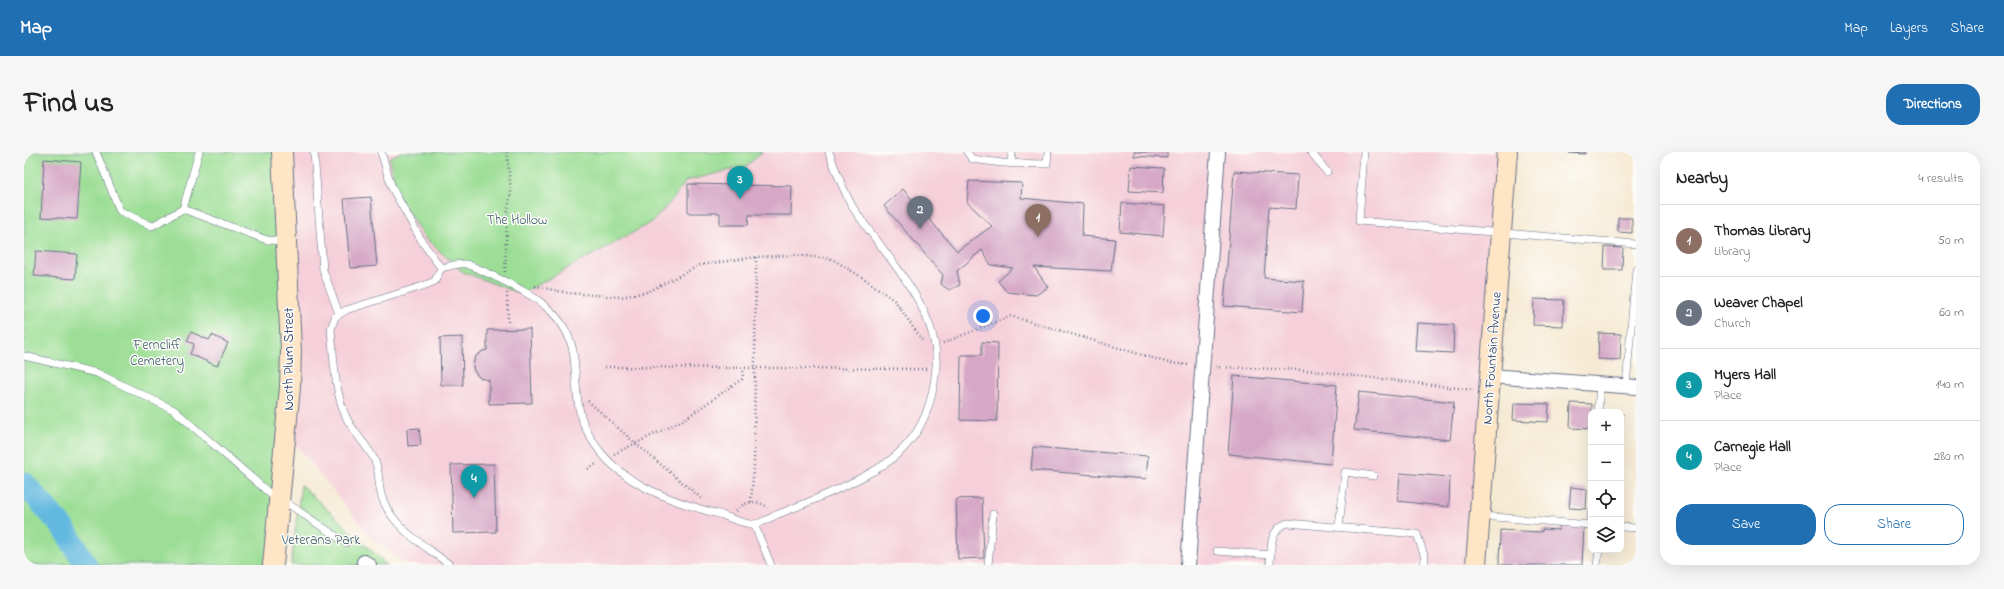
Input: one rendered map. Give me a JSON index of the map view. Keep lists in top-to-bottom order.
{
  "streets": {
    "street": ["North Fountain Avenue", "North Plum Street"]
  },
  "parks": ["The Hollow", "Ferncliff Cemetery", "Veterans Park"],
  "page": {
    "header": "Map",
    "nav": ["Map", "Layers", "Share"],
    "title": "Find us",
    "buttons": [
      "Directions",
      ["Save", "Share"]
    ],
    "heading": ["Nearby", "4 results"],
    "pins": [
      "3",
      "2",
      "1",
      "4"
    ],
    "list": [
      {
        "mark": "1",
        "name": "Thomas Library",
        "note": "Library",
        "value": "50 m"
      },
      {
        "mark": "2",
        "name": "Weaver Chapel",
        "note": "Church",
        "value": "60 m"
      },
      {
        "mark": "3",
        "name": "Myers Hall",
        "note": "Place",
        "value": "140 m"
      },
      {
        "mark": "4",
        "name": "Carnegie Hall",
        "note": "Place",
        "value": "280 m"
      }
    ],
    "map_buttons": ["+", "−"]
  }
}
